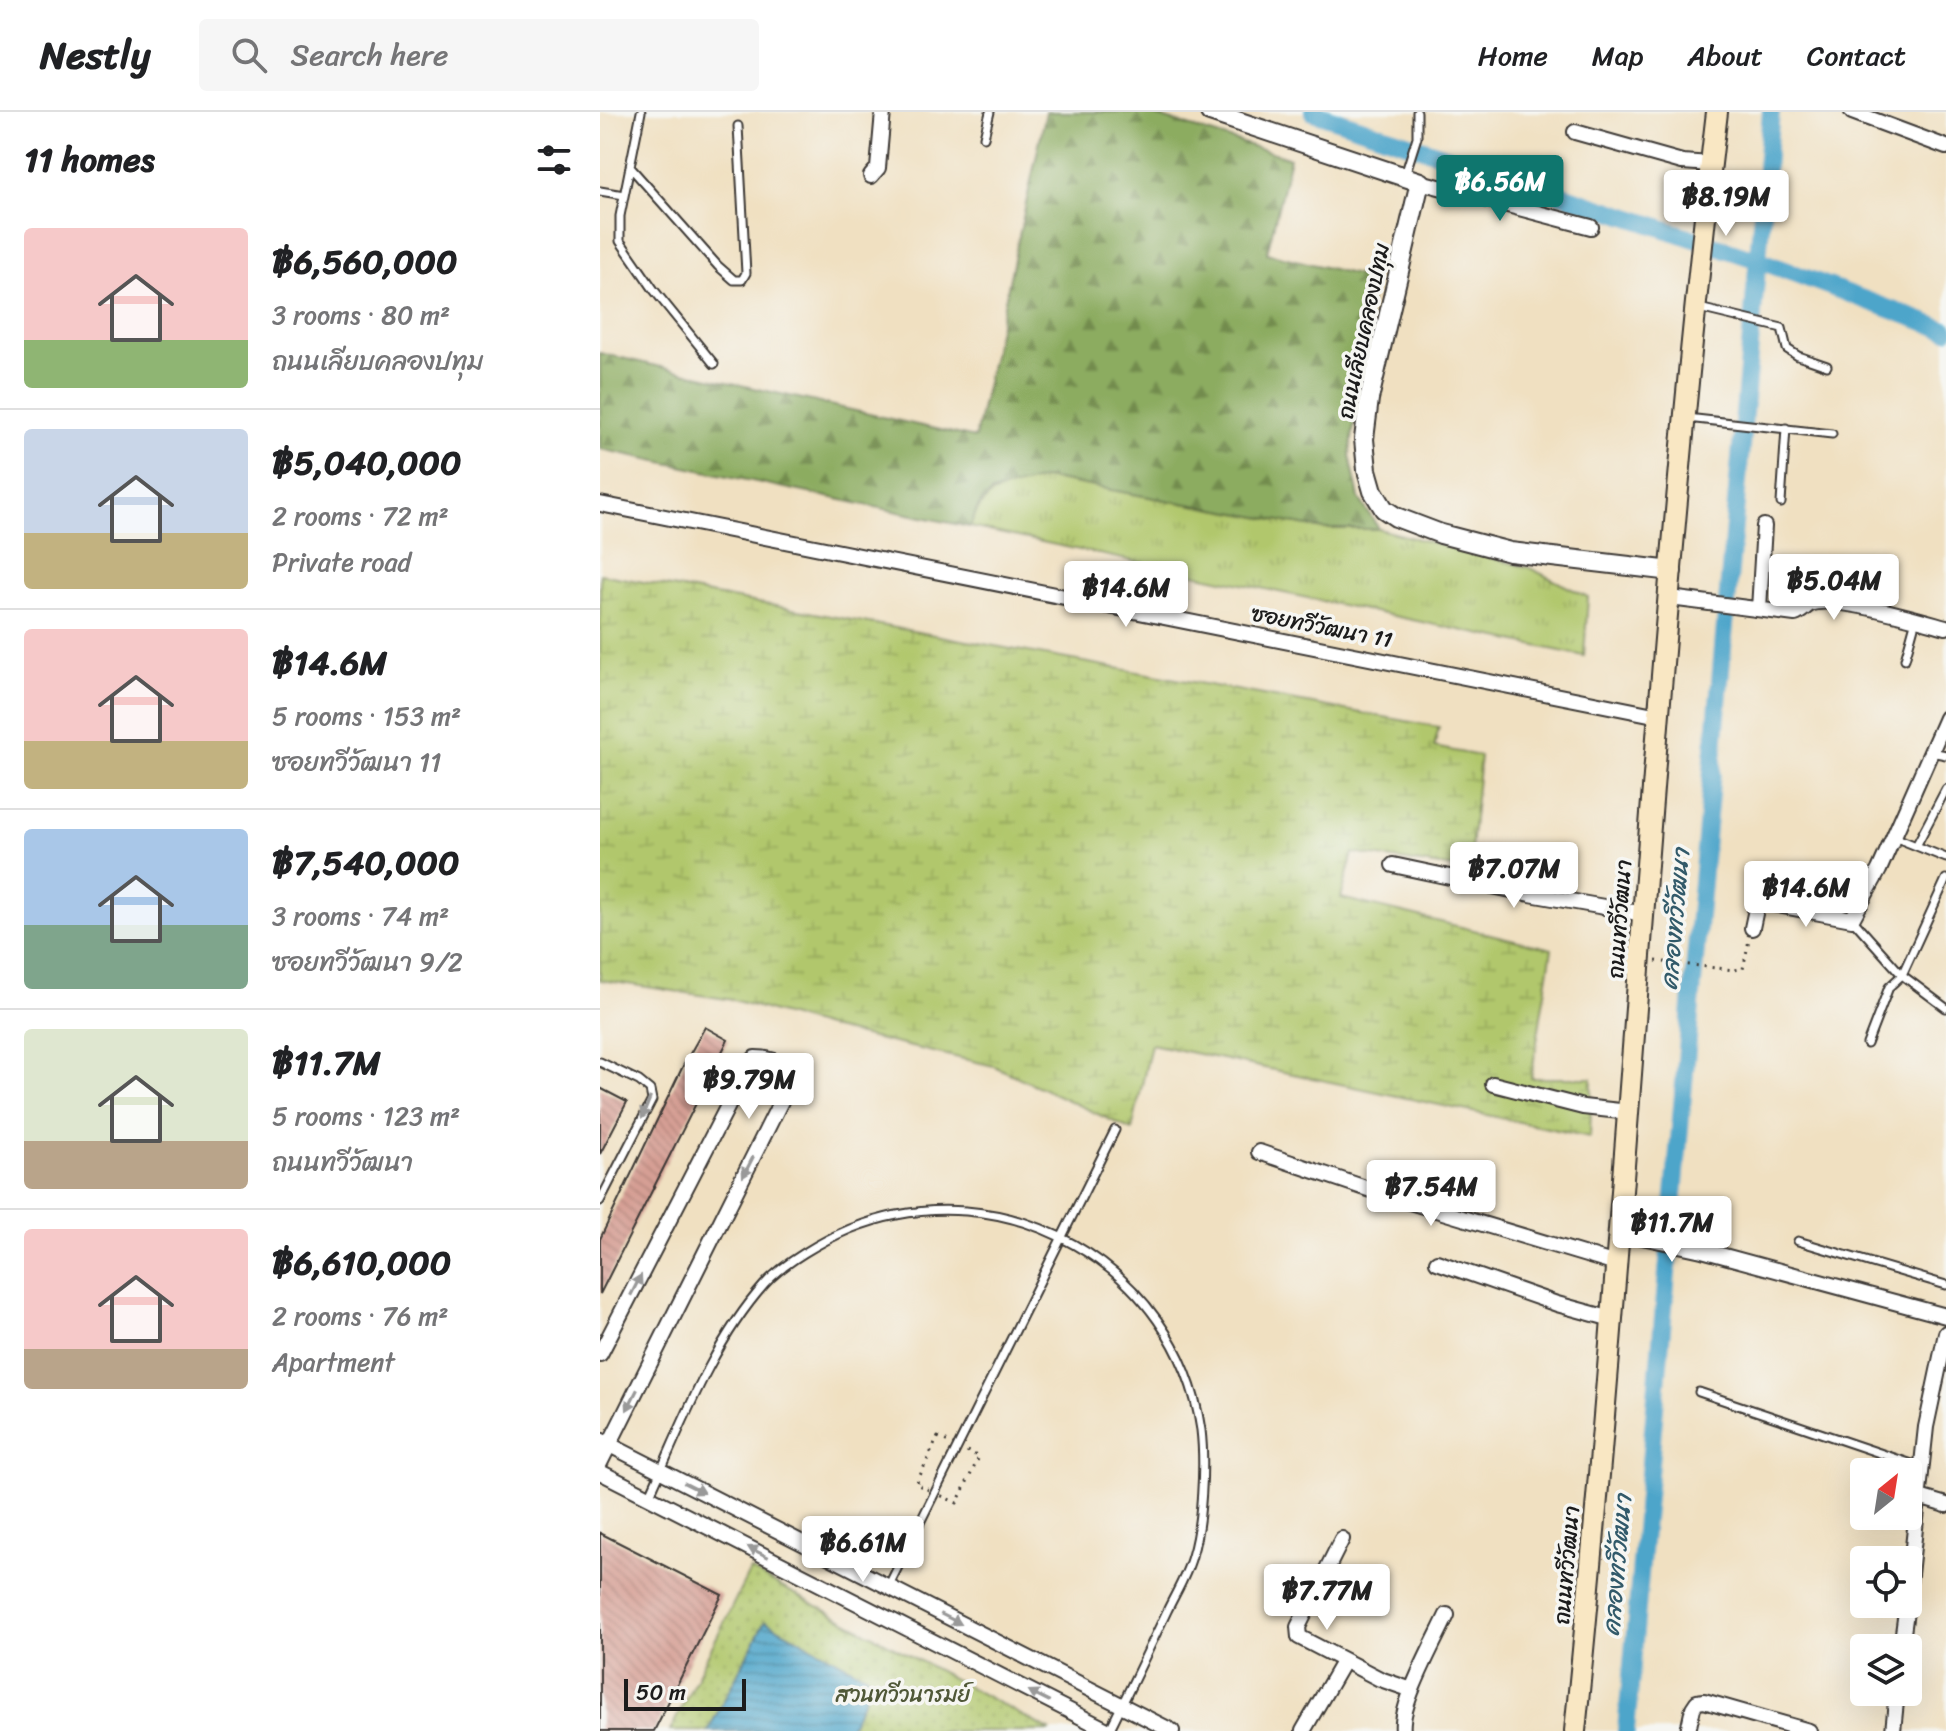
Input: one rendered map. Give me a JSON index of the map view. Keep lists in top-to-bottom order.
{
  "streets": {
    "main road": ["ถนนทวีวัฒนา"],
    "street": ["ถนนเลียบคลองปทุม", "ซอยทวีวัฒนา 11"]
  },
  "crossings": [
    ["ถนนเลียบคลองปทุม", "ถนนทวีวัฒนา"],
    ["ซอยทวีวัฒนา 11", "ถนนทวีวัฒนา"]
  ],
  "water": ["คลองทวีวัฒนา"],
  "parks": ["สวนทวีวนารมย์"],
  "scale_bar": "50 m",
  "north": "top right",
  "page": {
    "header": "Nestly",
    "search": "Search here",
    "nav": [
      "Home",
      "Map",
      "About",
      "Contact"
    ],
    "heading": "11 homes",
    "price": [
      "฿6.56M",
      "฿8.19M",
      "฿5.04M",
      "฿14.6M",
      "฿7.07M",
      "฿14.6M",
      "฿9.79M",
      "฿7.54M",
      "฿11.7M",
      "฿6.61M",
      "฿7.77M"
    ],
    "list": [
      {
        "name": "฿6,560,000",
        "note": "3 rooms · 80 m² · ถนนเลียบคลองปทุม"
      },
      {
        "name": "฿5,040,000",
        "note": "2 rooms · 72 m² · Private road"
      },
      {
        "name": "฿14.6M",
        "note": "5 rooms · 153 m² · ซอยทวีวัฒนา 11"
      },
      {
        "name": "฿7,540,000",
        "note": "3 rooms · 74 m² · ซอยทวีวัฒนา 9/2"
      },
      {
        "name": "฿11.7M",
        "note": "5 rooms · 123 m² · ถนนทวีวัฒนา"
      },
      {
        "name": "฿6,610,000",
        "note": "2 rooms · 76 m² · Apartment"
      }
    ],
    "scale": "50 m"
  }
}
